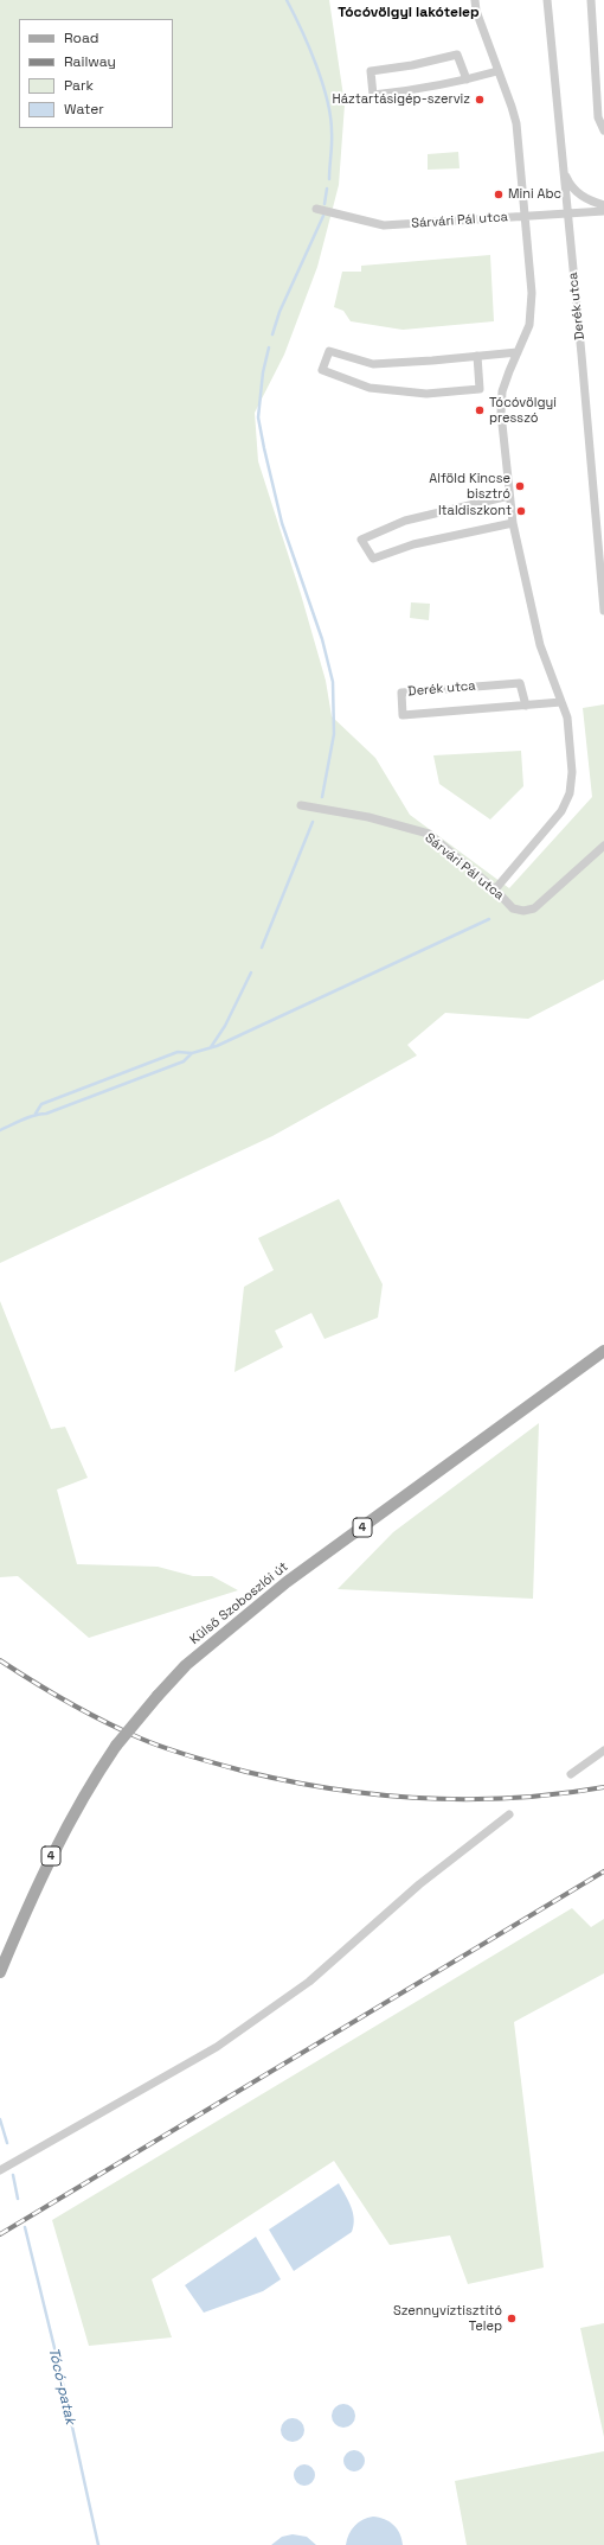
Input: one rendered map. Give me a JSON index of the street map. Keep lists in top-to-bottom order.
{
  "streets": {
    "main road": ["4", "Külső Szoboszlói út"],
    "street": ["Sárvári Pál utca", "Derék utca"]
  },
  "crossings": [
    ["Sárvári Pál utca", "Derék utca"]
  ],
  "districts": ["Tócóvölgyi lakótelep"],
  "water": ["Tócó-patak"],
  "places": [
    "Háztartásigép-szerviz",
    "Mini Abc",
    "Tócóvölgyi presszó",
    "Alföld Kincse bisztró",
    "Italdiszkont",
    "Szennyvíztisztító Telep"
  ],
  "legend": [
    "Road",
    "Railway",
    "Park",
    "Water"
  ]
}
